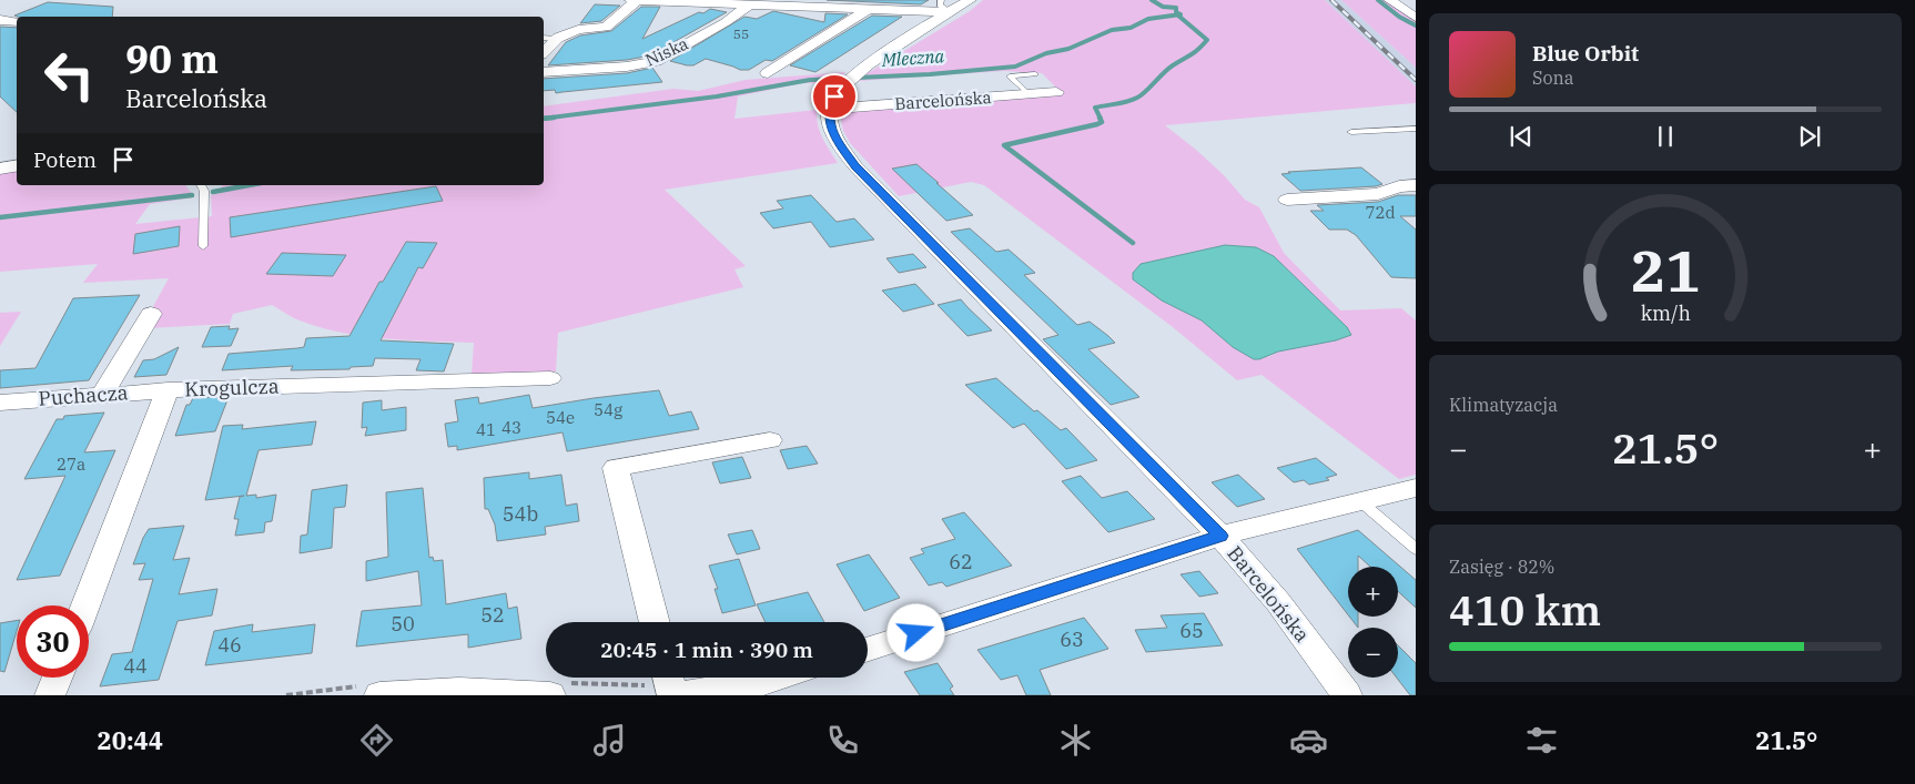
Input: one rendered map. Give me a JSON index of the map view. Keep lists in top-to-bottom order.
{
  "streets": {
    "street": [
      "Niska",
      "Barcelońska",
      "Krogulcza",
      "Puchacza"
    ]
  },
  "crossings": [
    ["Krogulcza", "Puchacza"]
  ],
  "water": ["Mleczna"],
  "house_numbers": [
    "55",
    "72d",
    "54g",
    "54e",
    "43",
    "41",
    "27a",
    "54b",
    "62",
    "52",
    "50",
    "65",
    "63",
    "46",
    "44"
  ],
  "page": {
    "turn": ["90 m", "Barcelońska"],
    "song": ["Blue Orbit", "Sona"],
    "then": "Potem",
    "tile": [
      "Klimatyzacja",
      ["Zasięg · 82%", "410 km"]
    ],
    "heat": ["−", "21.5°", "+"],
    "map_buttons": ["+", "−"],
    "limit": "30",
    "trip": "20:45 · 1 min · 390 m",
    "tabs": ["20:44", "21.5°"],
    "gauge": ["21", "km/h"]
  }
}
